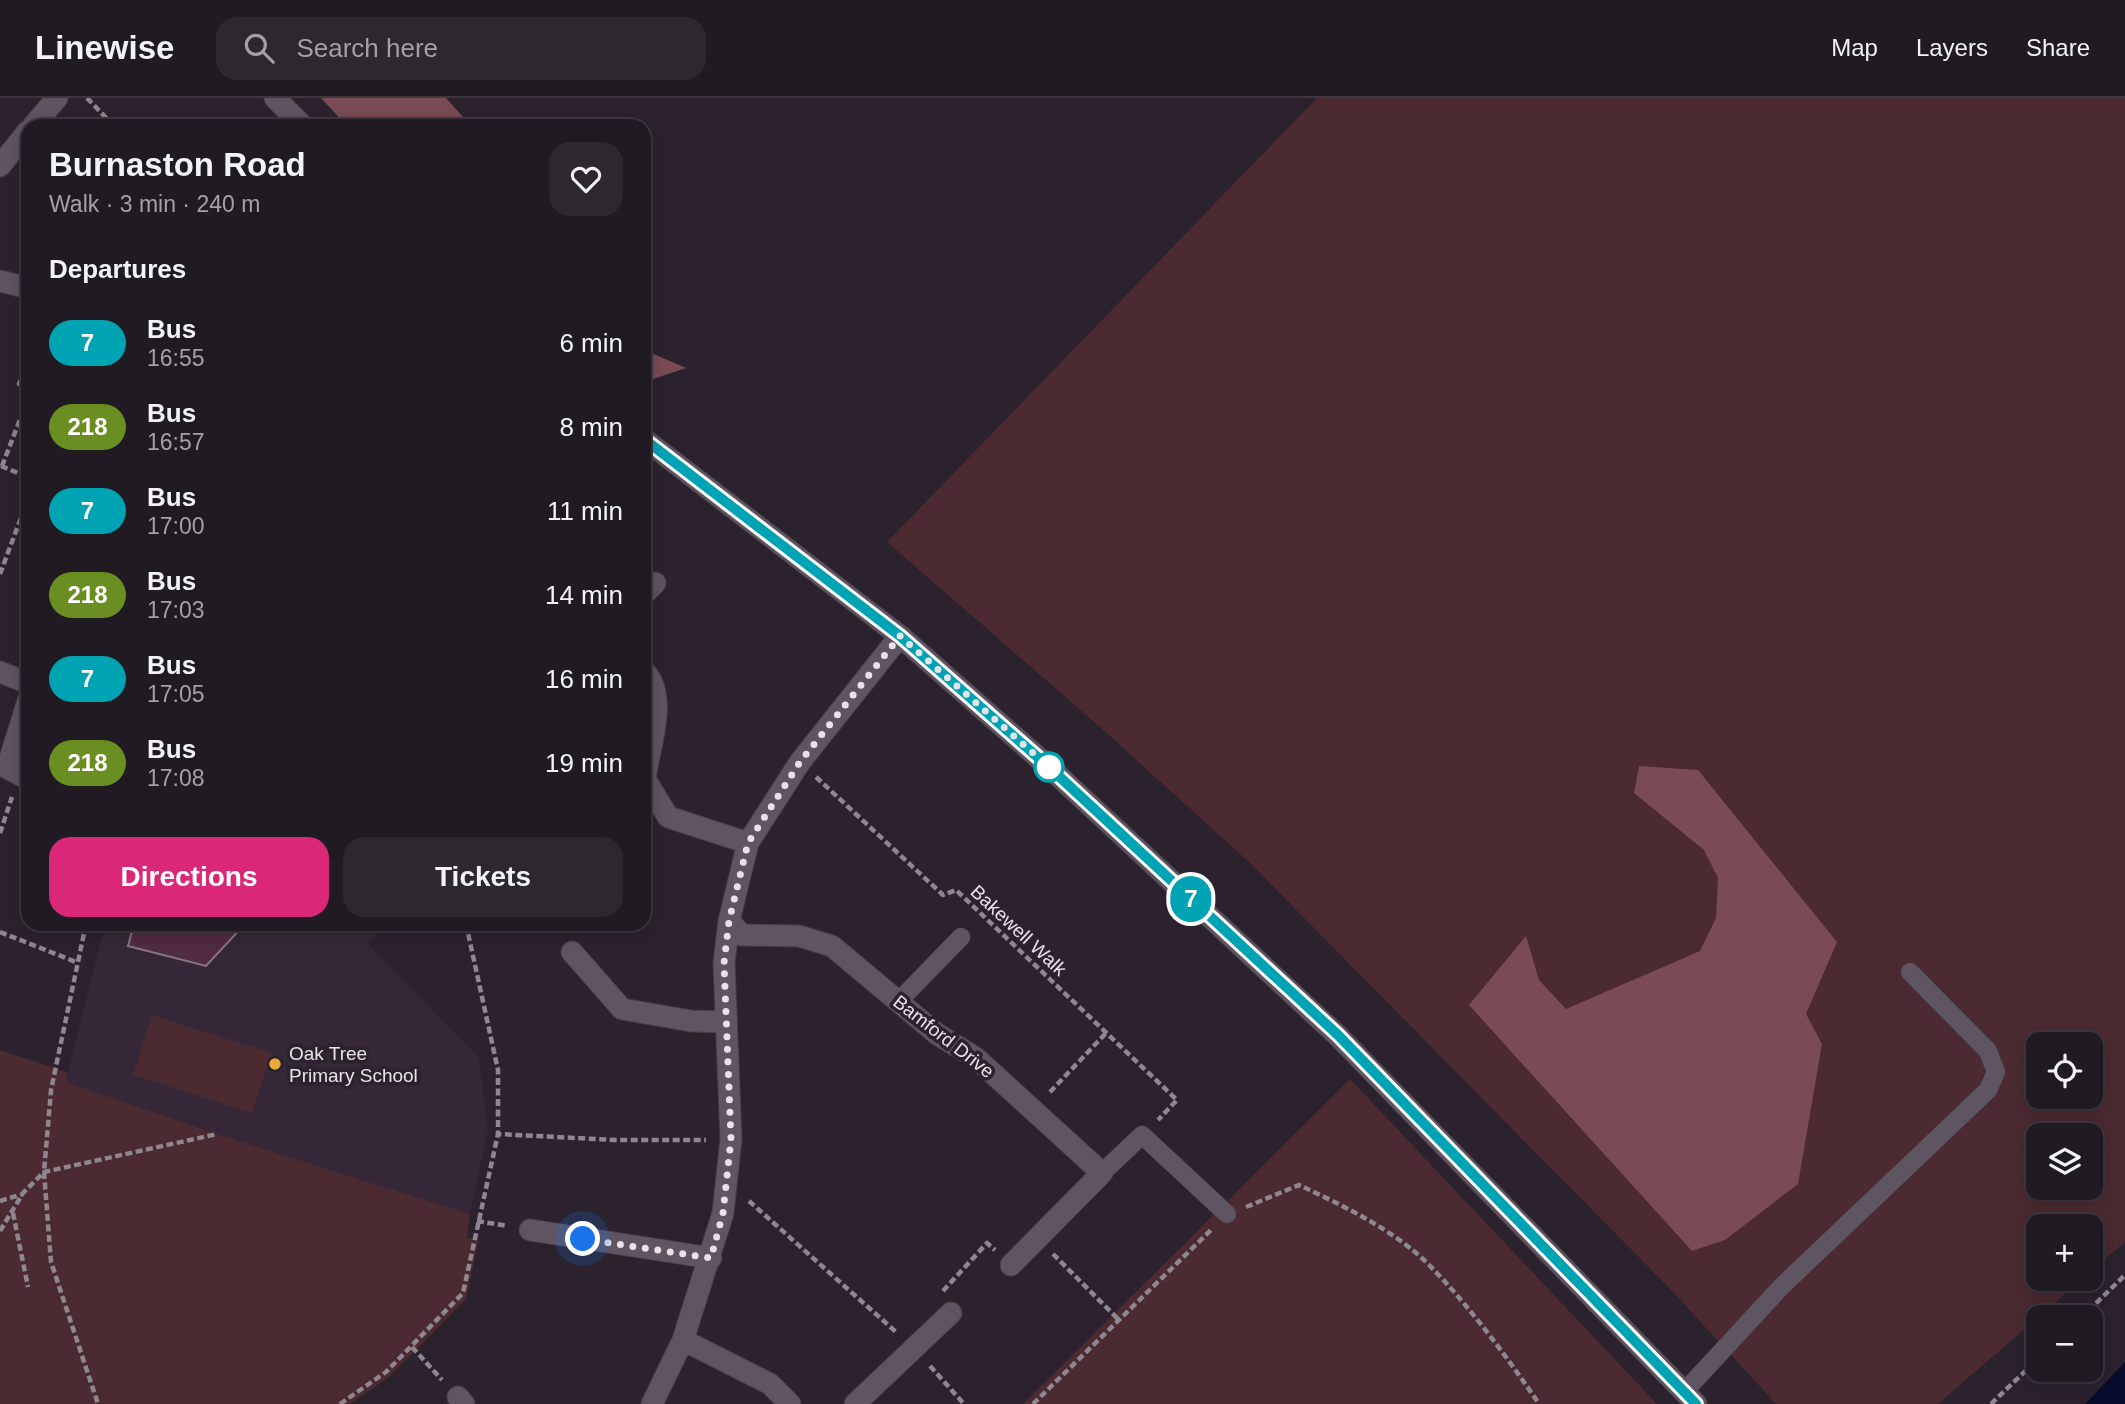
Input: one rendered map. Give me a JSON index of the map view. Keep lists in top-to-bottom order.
{
  "streets": {
    "street": ["Bamford Drive"],
    "path": ["Bakewell Walk"]
  },
  "places": ["Oak Tree Primary School"],
  "lines": ["bus line 7"],
  "page": {
    "header": "Linewise",
    "search": "Search here",
    "nav": ["Map", "Layers", "Share"],
    "on_map": "7",
    "heading": [
      ["Burnaston Road", "Walk · 3 min · 240 m"],
      "Departures"
    ],
    "list": [
      {
        "mark": "7",
        "name": "Bus",
        "note": "16:55",
        "value": "6 min"
      },
      {
        "mark": "218",
        "name": "Bus",
        "note": "16:57",
        "value": "8 min"
      },
      {
        "mark": "7",
        "name": "Bus",
        "note": "17:00",
        "value": "11 min"
      },
      {
        "mark": "218",
        "name": "Bus",
        "note": "17:03",
        "value": "14 min"
      },
      {
        "mark": "7",
        "name": "Bus",
        "note": "17:05",
        "value": "16 min"
      },
      {
        "mark": "218",
        "name": "Bus",
        "note": "17:08",
        "value": "19 min"
      }
    ],
    "buttons": ["Directions", "Tickets"],
    "map_buttons": ["+", "−"]
  }
}
